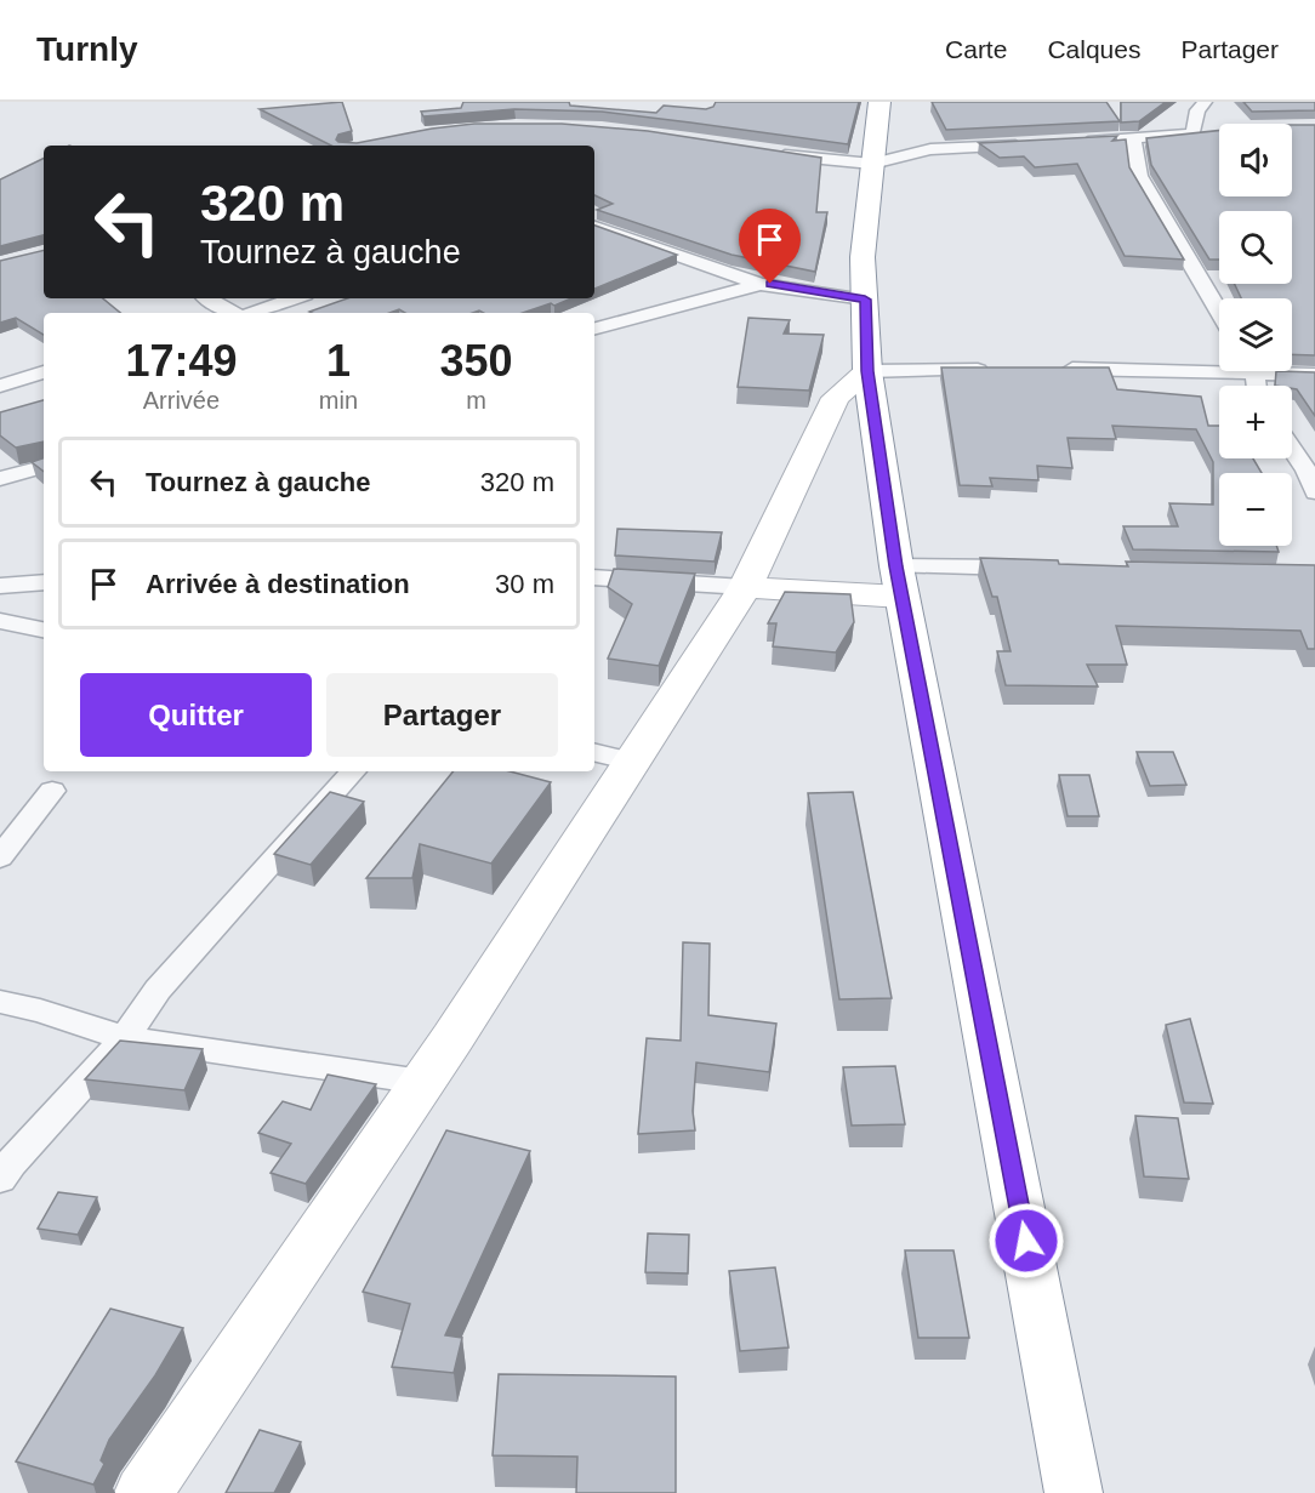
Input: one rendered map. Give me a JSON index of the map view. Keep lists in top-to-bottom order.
{
  "page": {
    "header": "Turnly",
    "nav": ["Carte", "Calques", "Partager"],
    "map_buttons": ["+", "−"],
    "turn": ["320 m", "Tournez à gauche"],
    "eta": [
      "17:49",
      "Arrivée",
      "1",
      "min",
      "350",
      "m"
    ],
    "list": [
      {
        "name": "Tournez à gauche",
        "value": "320 m"
      },
      {
        "name": "Arrivée à destination",
        "value": "30 m"
      }
    ],
    "buttons": ["Quitter", "Partager"]
  }
}
